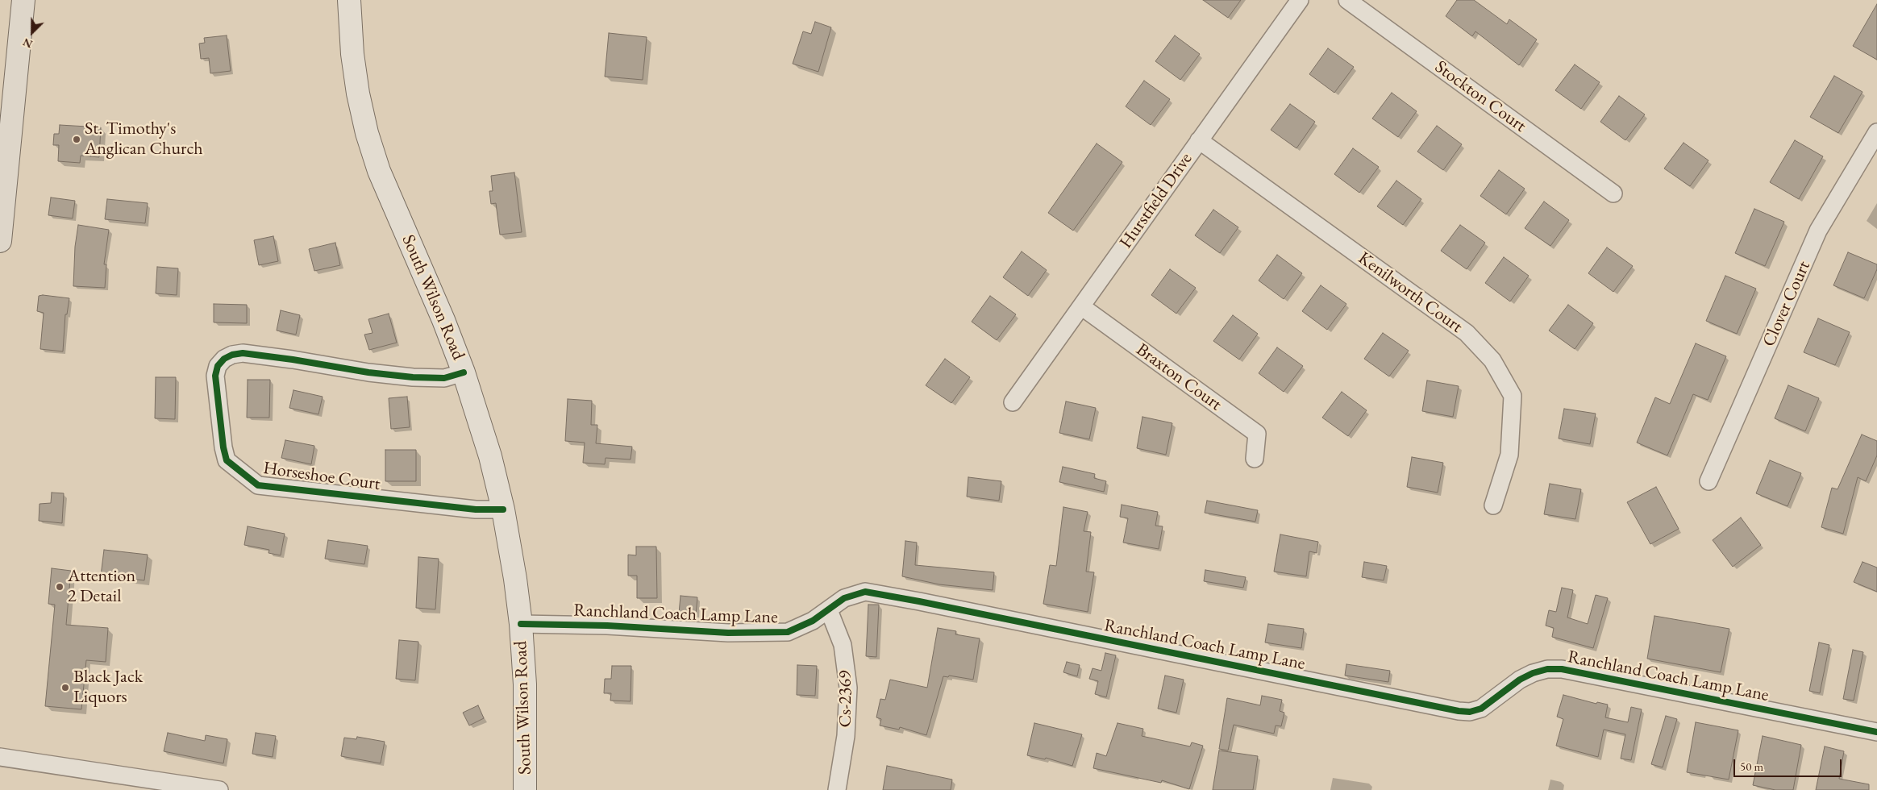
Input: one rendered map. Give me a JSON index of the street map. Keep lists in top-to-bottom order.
{
  "streets": {
    "main road": ["South Wilson Road"],
    "street": [
      "Stockton Court",
      "Hurstfield Drive",
      "Kenilworth Court",
      "Clover Court",
      "Braxton Court",
      "Horseshoe Court",
      "Ranchland Coach Lamp Lane",
      "Cs-2369"
    ]
  },
  "crossings": [
    ["Hurstfield Drive", "Kenilworth Court"],
    ["Hurstfield Drive", "Braxton Court"],
    ["South Wilson Road", "Horseshoe Court"],
    ["South Wilson Road", "Ranchland Coach Lamp Lane"],
    ["Ranchland Coach Lamp Lane", "Cs-2369"]
  ],
  "places": ["St. Timothy's Anglican Church", "Attention 2 Detail", "Black Jack Liquors"],
  "scale_bar": "50 m",
  "north": "bottom left"
}
